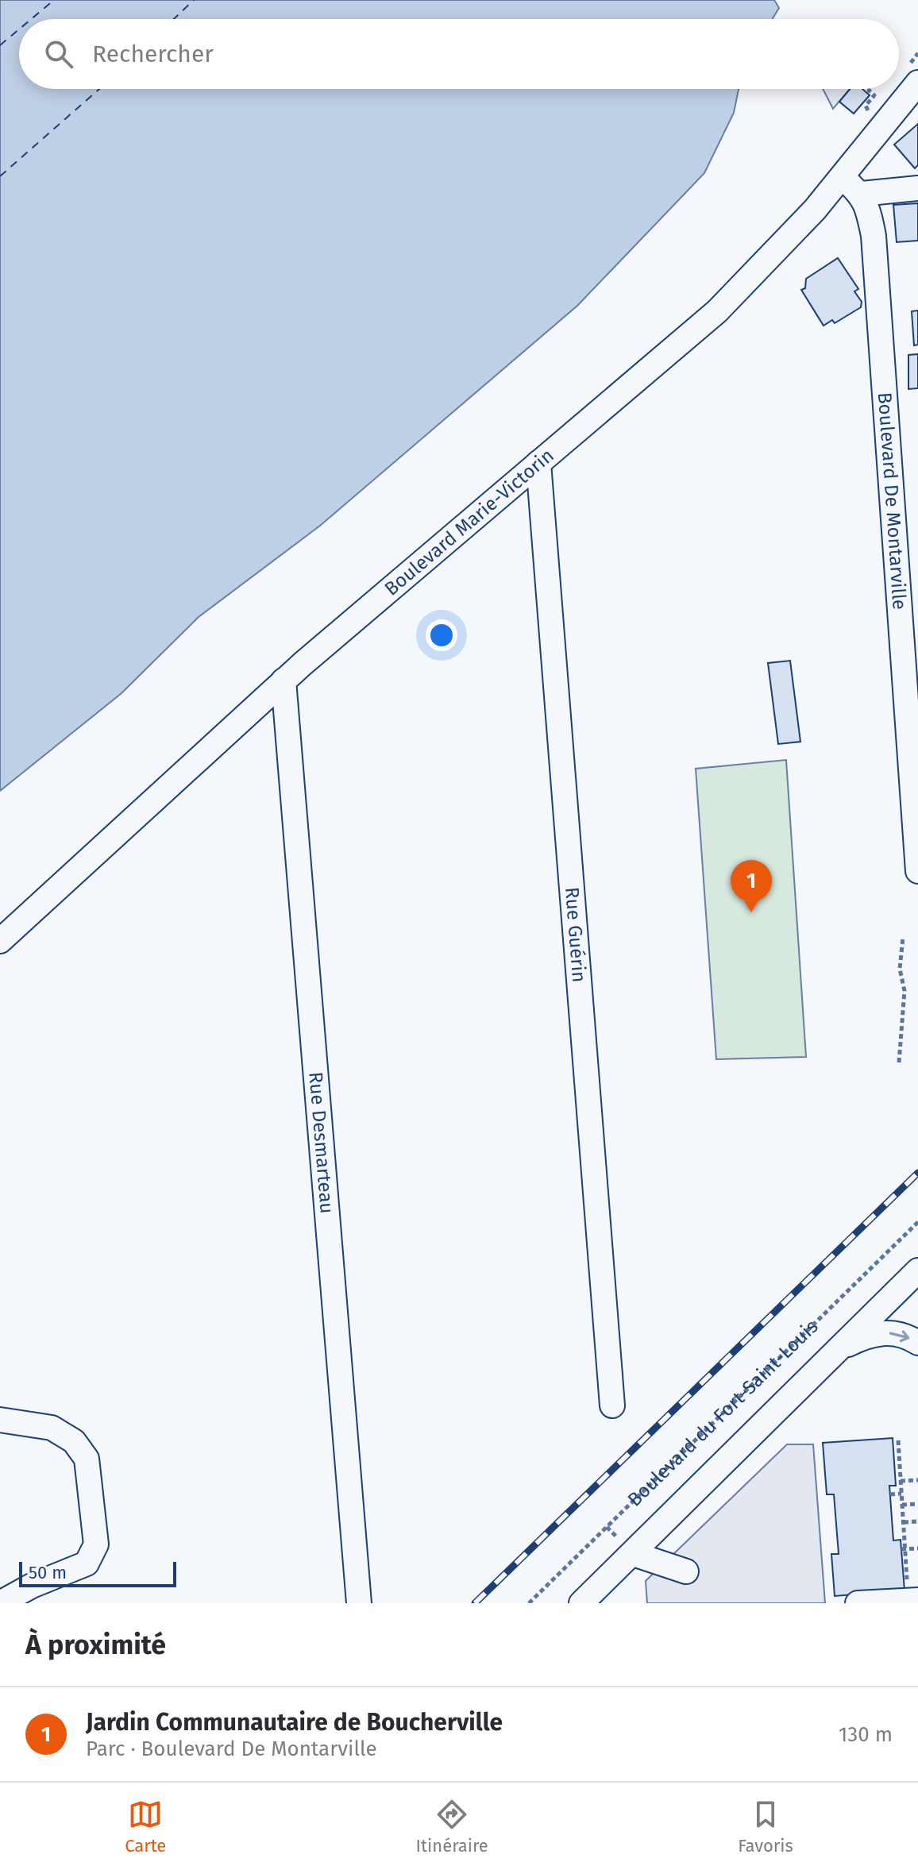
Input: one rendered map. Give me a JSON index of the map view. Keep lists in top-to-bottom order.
{
  "streets": {
    "street": [
      "Boulevard De Montarville",
      "Boulevard Marie-Victorin",
      "Rue Guérin",
      "Rue Desmarteau",
      "Boulevard du Fort-Saint-Louis"
    ]
  },
  "crossings": [
    ["Boulevard Marie-Victorin", "Rue Guérin"],
    ["Boulevard Marie-Victorin", "Rue Desmarteau"]
  ],
  "scale_bar": "50 m",
  "page": {
    "search": "Rechercher",
    "pins": "1",
    "scale": "50 m",
    "heading": "À proximité",
    "list": [
      {
        "mark": "1",
        "name": "Jardin Communautaire de Boucherville",
        "note": "Parc · Boulevard De Montarville",
        "value": "130 m"
      }
    ],
    "nav": ["Carte", "Itinéraire", "Favoris"]
  }
}
